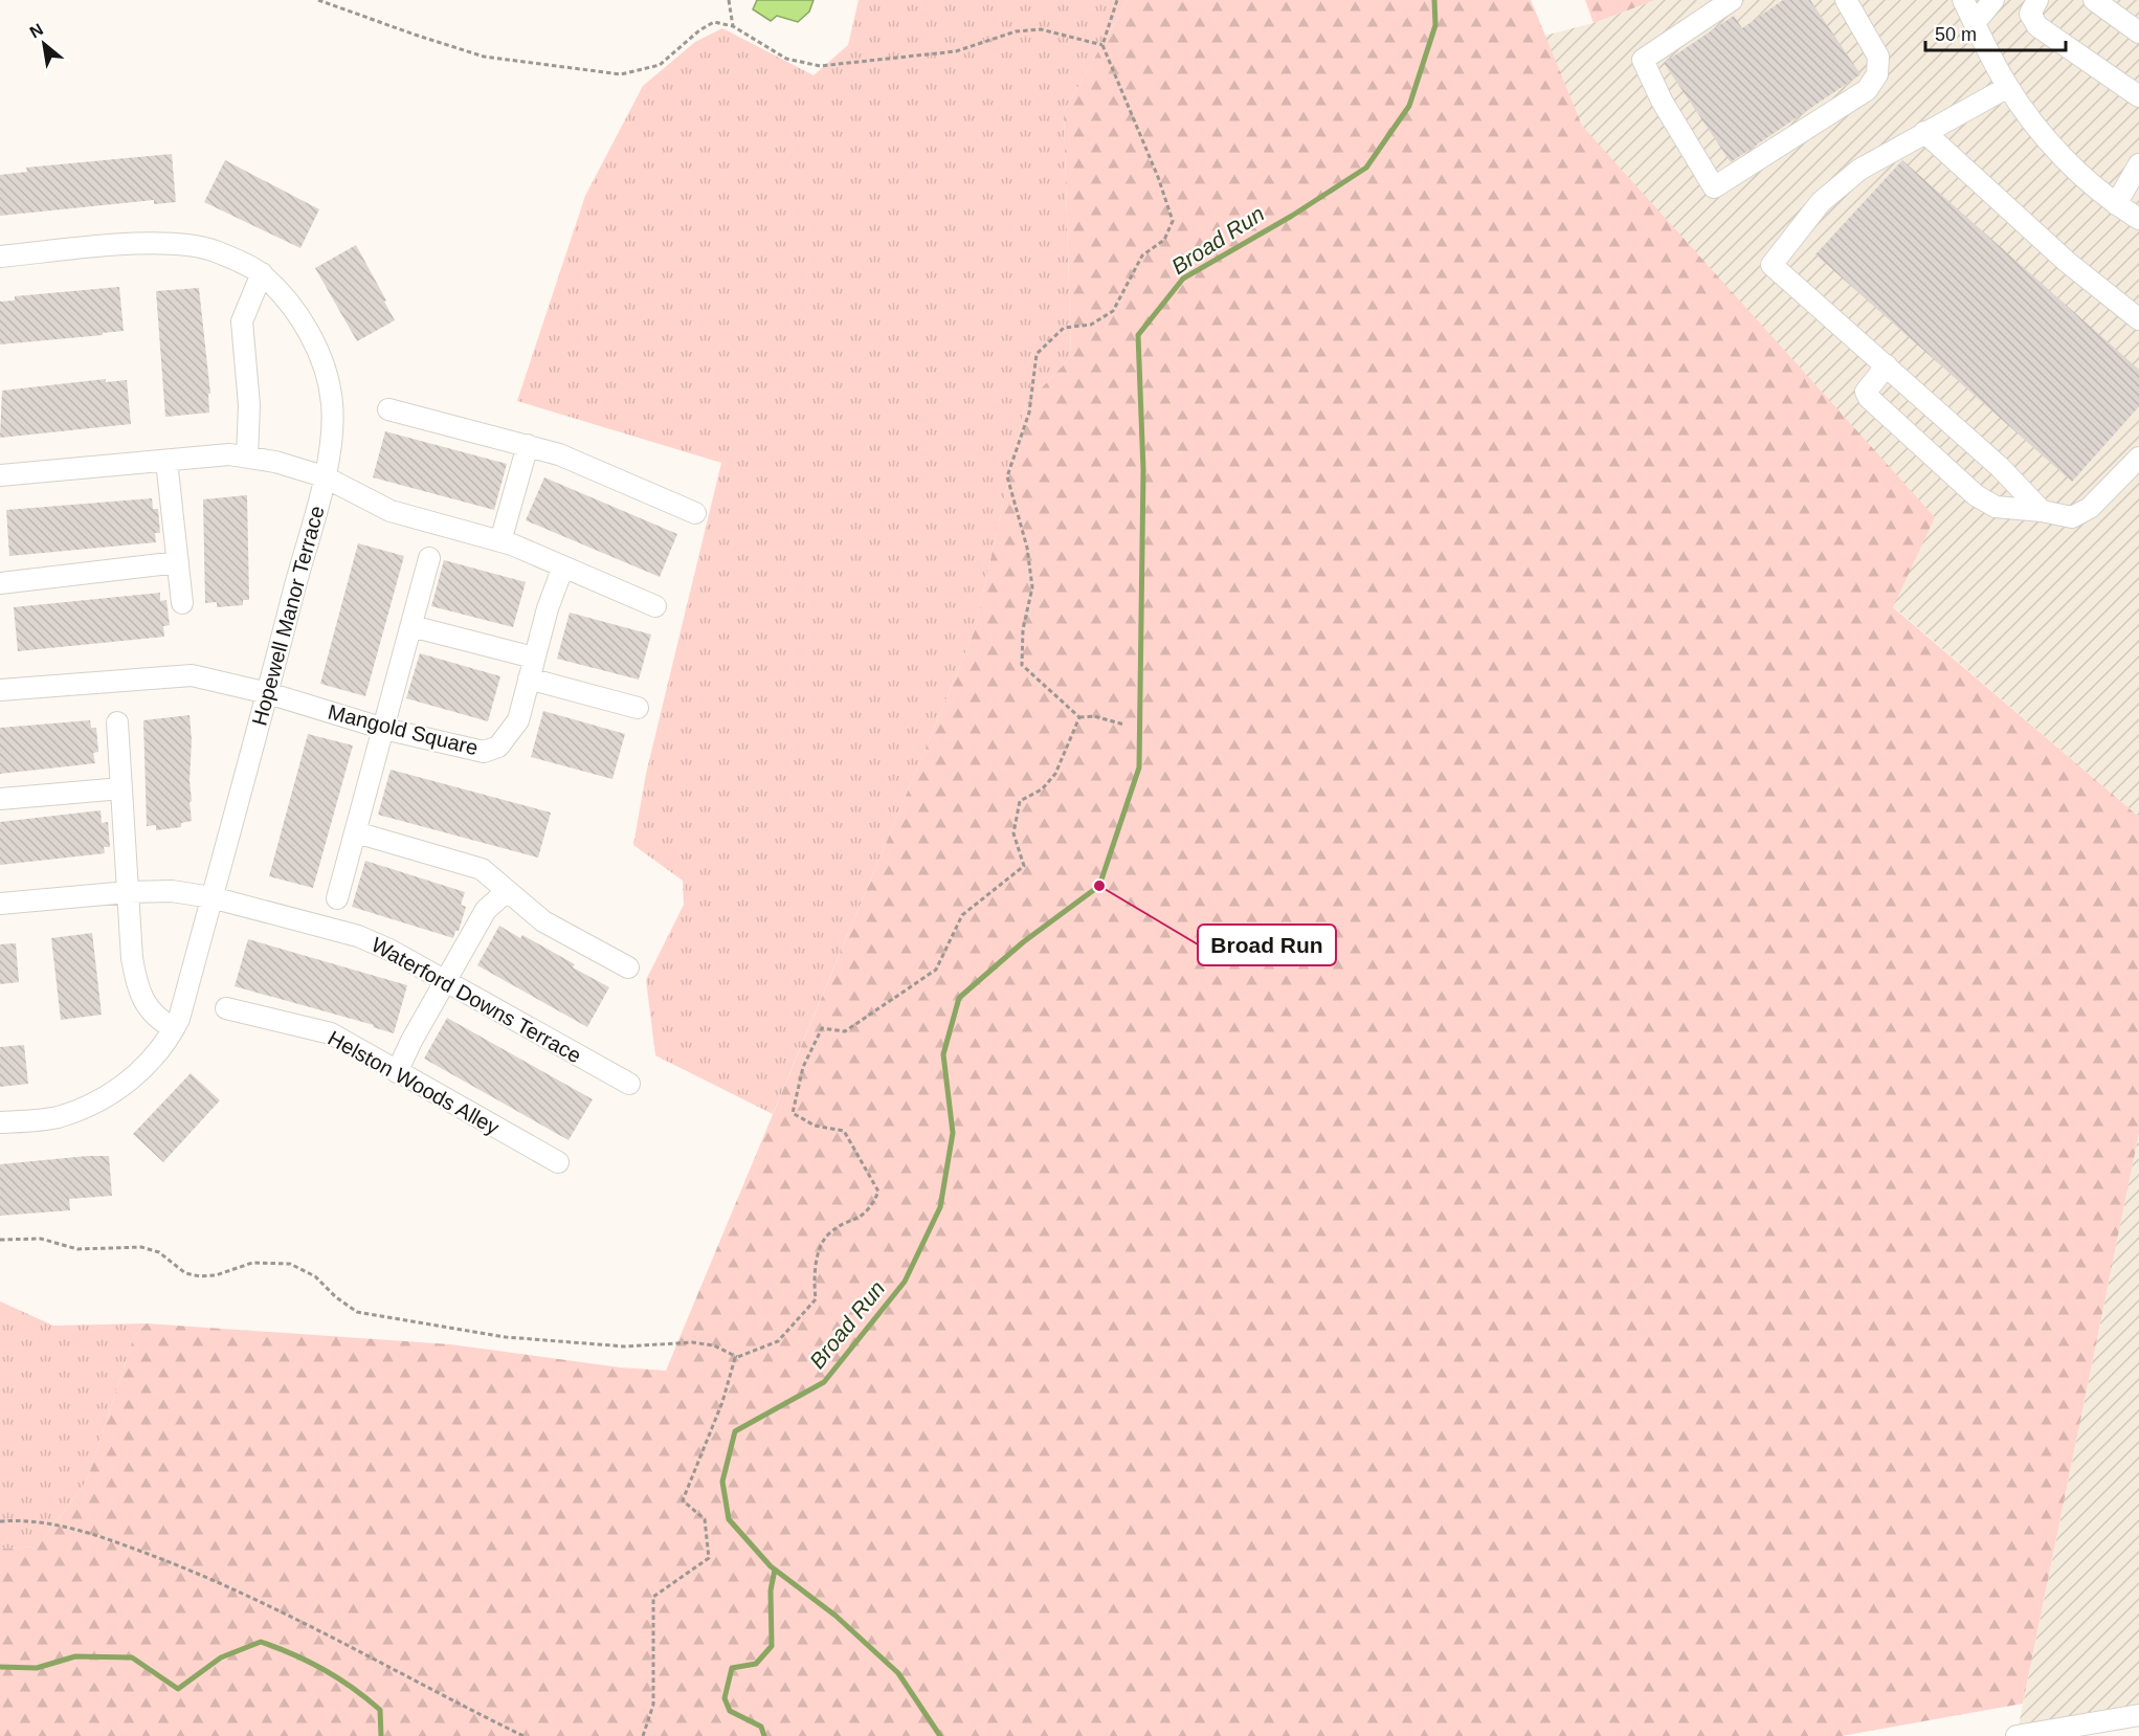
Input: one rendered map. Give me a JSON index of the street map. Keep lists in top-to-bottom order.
{
  "streets": {
    "street": [
      "Hopewell Manor Terrace",
      "Mangold Square",
      "Waterford Downs Terrace",
      "Helston Woods Alley"
    ]
  },
  "crossings": [
    ["Hopewell Manor Terrace", "Mangold Square"],
    ["Hopewell Manor Terrace", "Waterford Downs Terrace"]
  ],
  "water": ["Broad Run"],
  "places": ["Broad Run"],
  "scale_bar": "50 m",
  "north": "top left"
}
